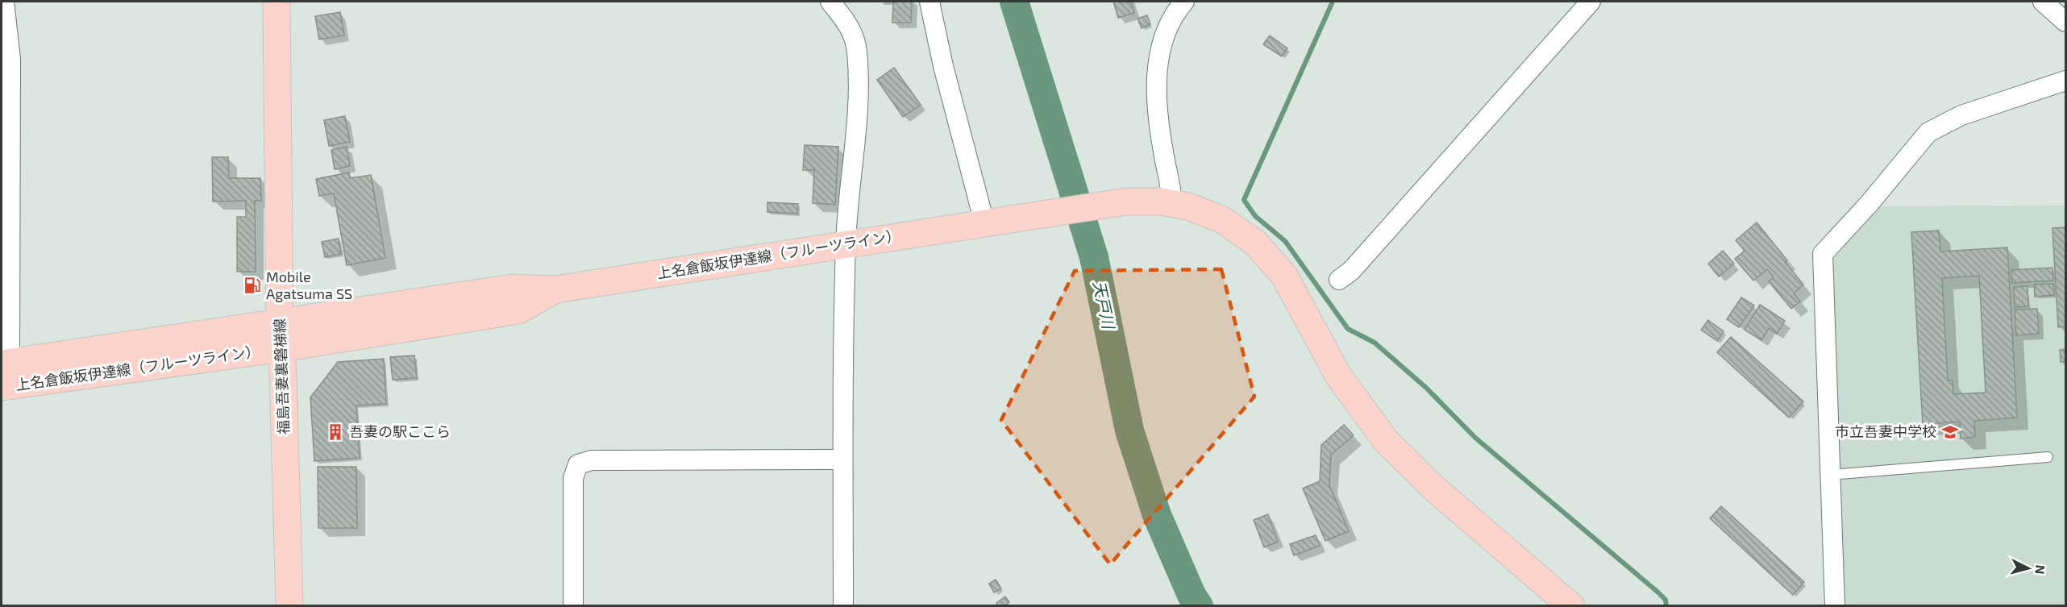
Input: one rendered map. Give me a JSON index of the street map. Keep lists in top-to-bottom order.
{
  "streets": {
    "main road": ["上名倉飯坂伊達線（フルーツライン）", "福島吾妻裏磐梯線"]
  },
  "crossings": [
    ["上名倉飯坂伊達線（フルーツライン）", "福島吾妻裏磐梯線"]
  ],
  "water": ["天戸川"],
  "places": {
    "fuel station": ["Mobile Agatsuma SS"],
    "building": ["吾妻の駅ここら"],
    "school or university": ["市立吾妻中学校"]
  },
  "north": "right"
}
